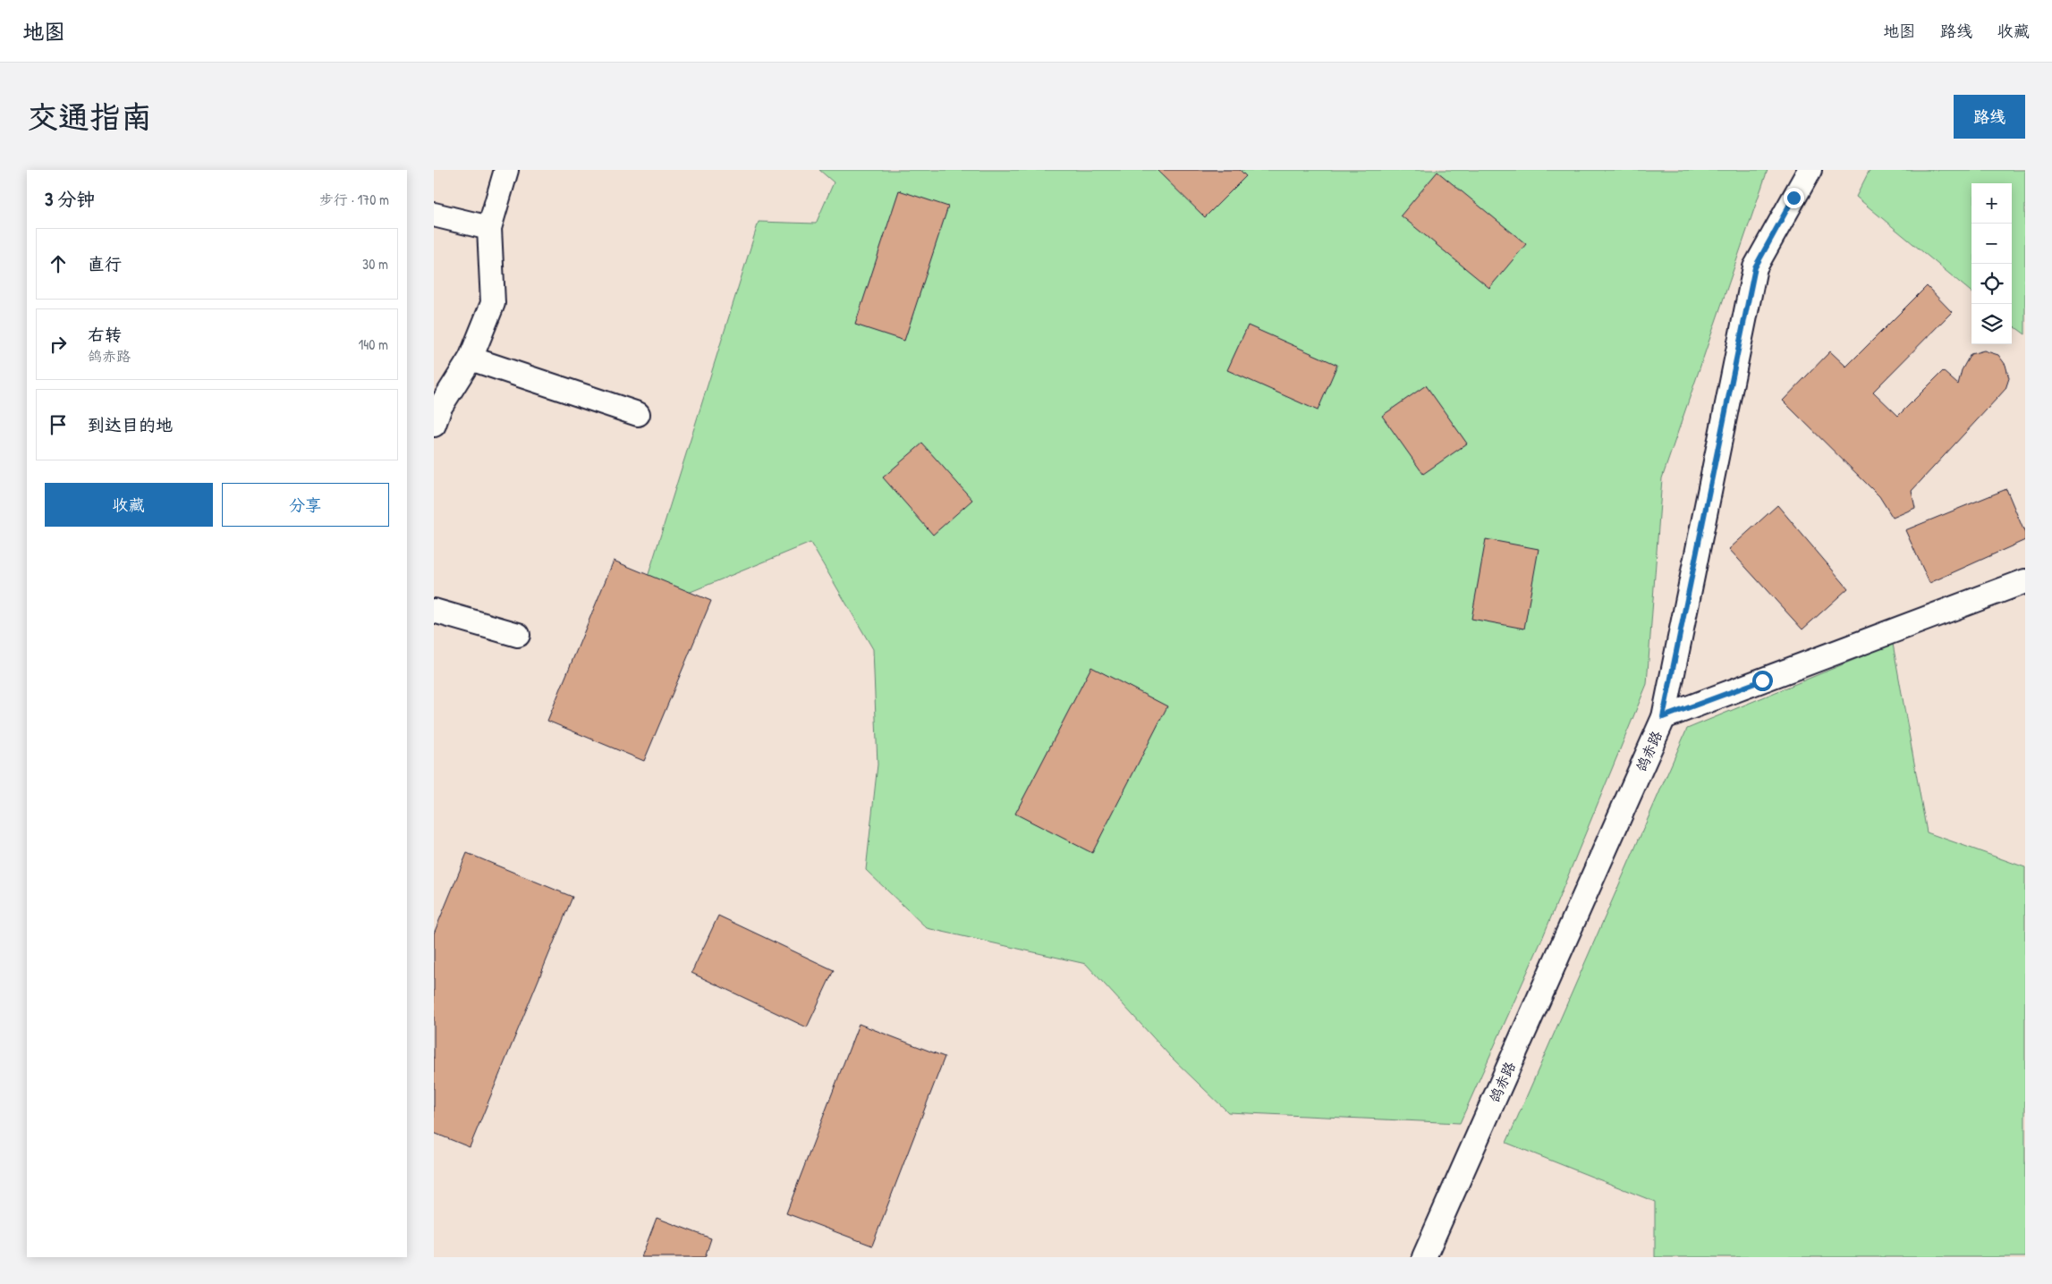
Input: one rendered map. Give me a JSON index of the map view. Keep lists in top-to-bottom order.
{
  "streets": {
    "street": ["鸽赤路"]
  },
  "page": {
    "header": "地图",
    "nav": ["地图", "路线", "收藏"],
    "buttons": [
      "路线",
      ["收藏", "分享"]
    ],
    "title": "交通指南",
    "heading": ["3 分钟", "步行 · 170 m"],
    "map_buttons": ["+", "−"],
    "list": [
      ["直行", "30 m"],
      ["右转", "鸽赤路", "140 m"],
      "到达目的地"
    ]
  }
}
